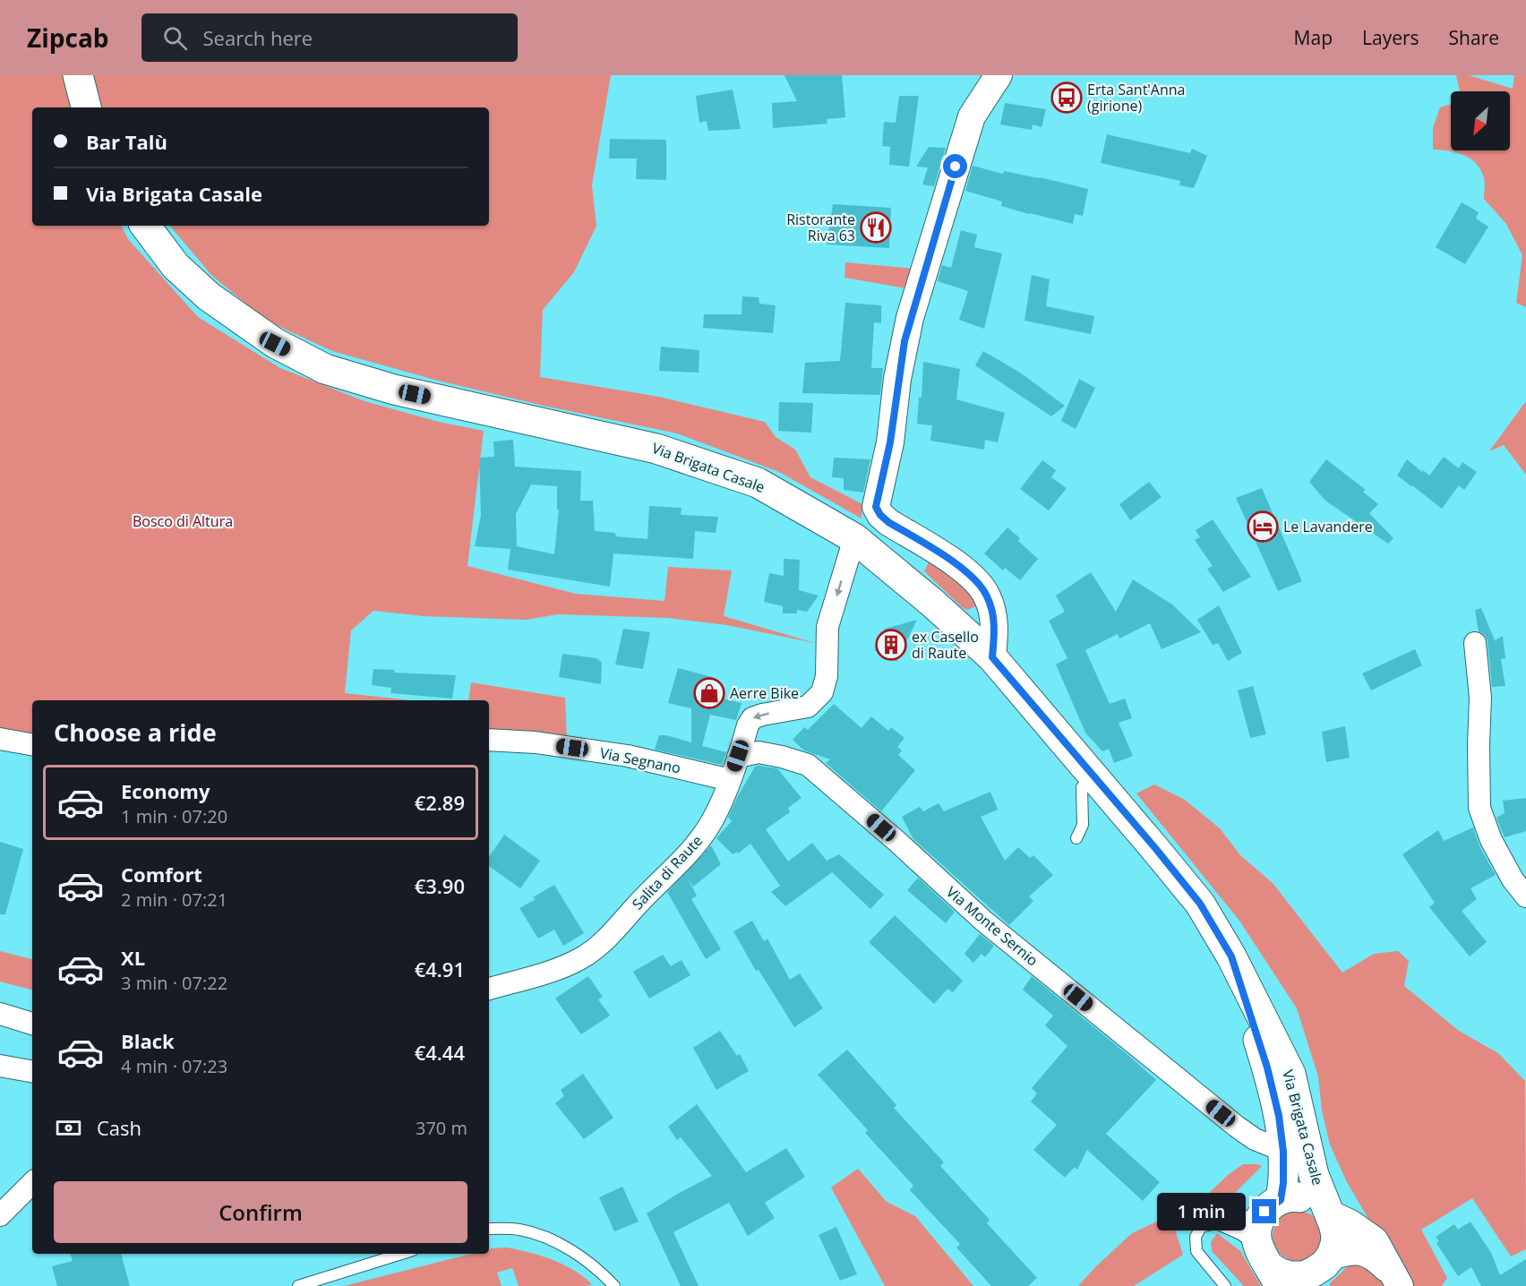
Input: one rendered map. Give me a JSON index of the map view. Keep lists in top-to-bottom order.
{
  "streets": {
    "main road": ["Via Brigata Casale"],
    "street": ["Via Segnano", "Salita di Raute", "Via Monte Sernio"]
  },
  "crossings": [
    ["Via Brigata Casale", "Salita di Raute"],
    ["Via Brigata Casale", "Via Monte Sernio"],
    ["Via Segnano", "Salita di Raute"],
    ["Salita di Raute", "Via Monte Sernio"]
  ],
  "one_way": ["Salita di Raute"],
  "parks": ["Bosco di Altura"],
  "places": {
    "bus stop": ["Erta Sant'Anna (girione)"],
    "restaurant": ["Ristorante Riva 63"],
    "hotel": ["Le Lavandere"],
    "building": ["ex Casello di Raute"],
    "shop": ["Aerre Bike"]
  },
  "north": "bottom left",
  "page": {
    "header": "Zipcab",
    "search": "Search here",
    "nav": ["Map", "Layers", "Share"],
    "banner": ["Bar Talù", "Via Brigata Casale"],
    "heading": "Choose a ride",
    "list": [
      {
        "name": "Economy",
        "note": "1 min · 07:20",
        "value": "€2.89"
      },
      {
        "name": "Comfort",
        "note": "2 min · 07:21",
        "value": "€3.90"
      },
      {
        "name": "XL",
        "note": "3 min · 07:22",
        "value": "€4.91"
      },
      {
        "name": "Black",
        "note": "4 min · 07:23",
        "value": "€4.44"
      }
    ],
    "pay": ["Cash", "370 m"],
    "buttons": "Confirm",
    "bubble": "1 min"
  }
}
